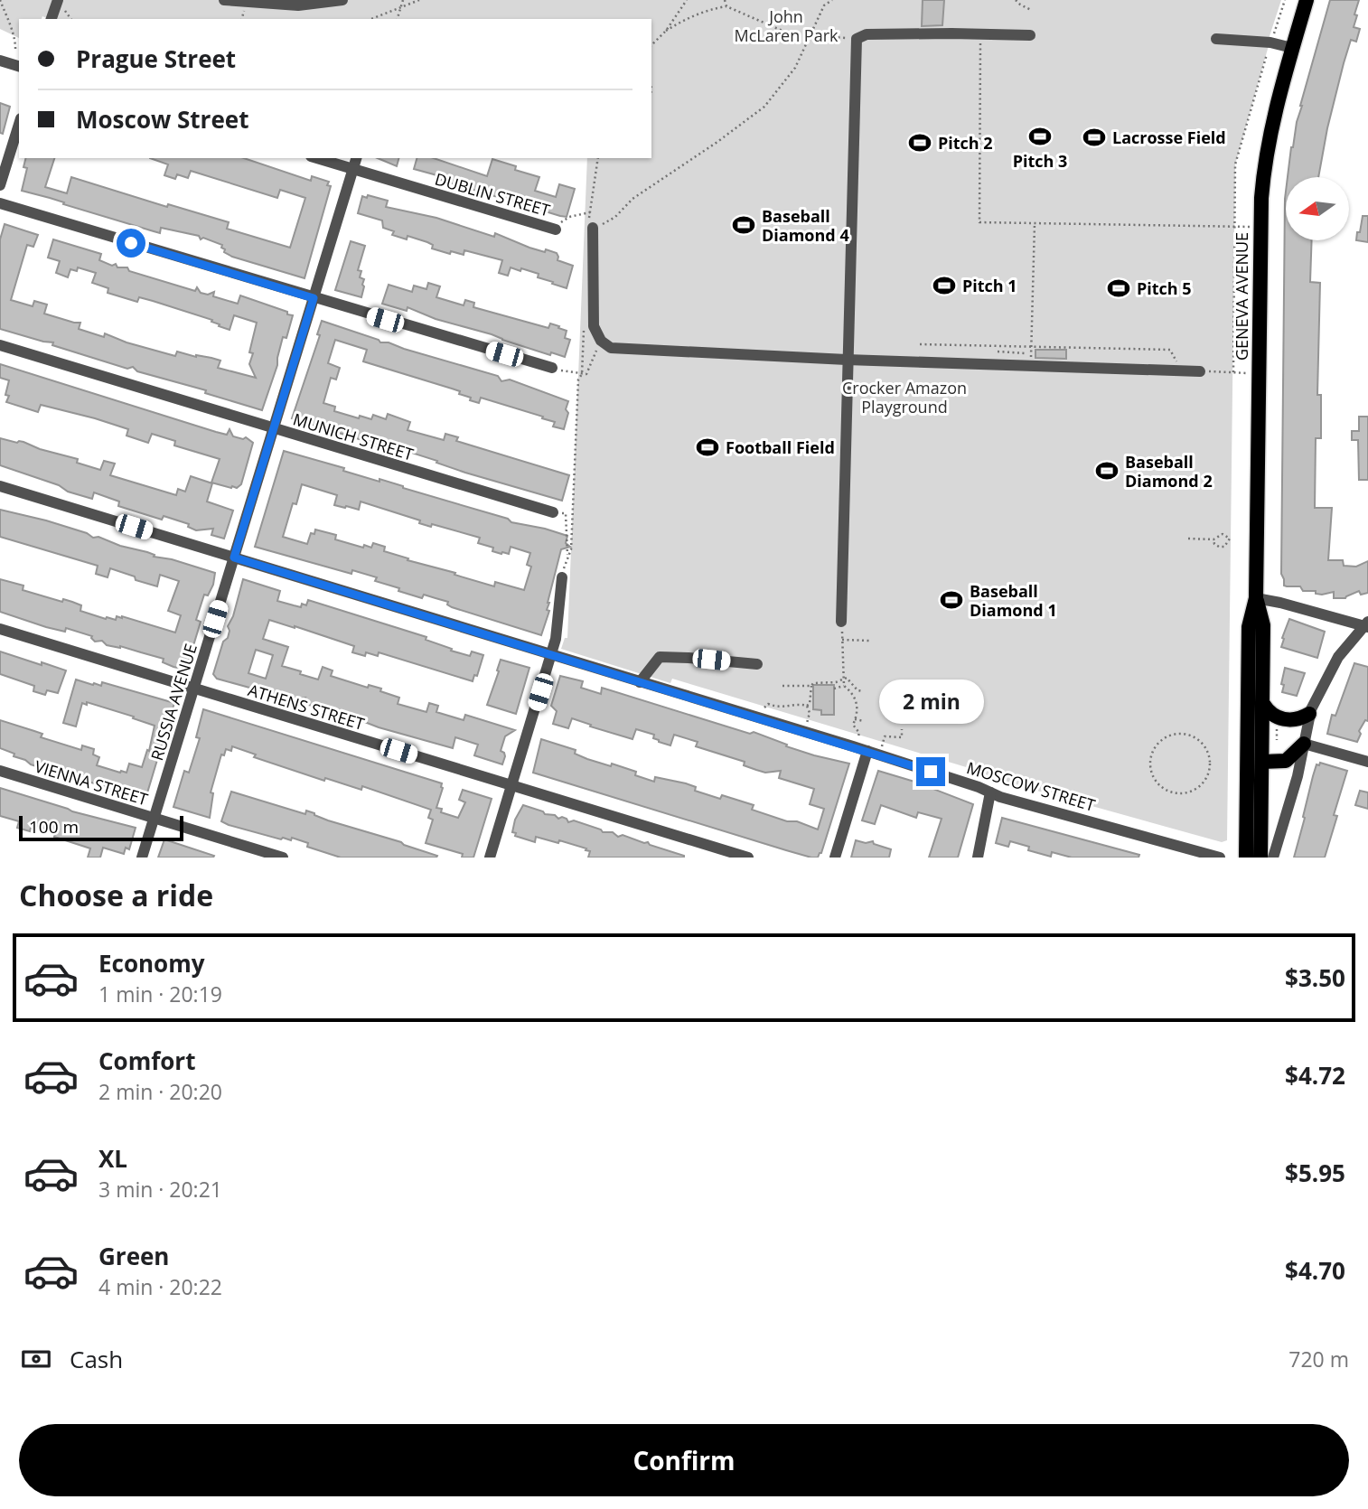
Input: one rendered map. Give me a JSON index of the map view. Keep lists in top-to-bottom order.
{
  "streets": {
    "main road": ["GENEVA AVENUE"],
    "street": [
      "DUBLIN STREET",
      "MUNICH STREET",
      "RUSSIA AVENUE",
      "ATHENS STREET",
      "VIENNA STREET",
      "MOSCOW STREET"
    ]
  },
  "crossings": [
    ["DUBLIN STREET", "RUSSIA AVENUE"],
    ["MUNICH STREET", "RUSSIA AVENUE"],
    ["RUSSIA AVENUE", "ATHENS STREET"],
    ["RUSSIA AVENUE", "VIENNA STREET"],
    ["RUSSIA AVENUE", "MOSCOW STREET"]
  ],
  "parks": ["John McLaren Park", "Crocker Amazon Playground"],
  "places": {
    "sports": [
      "Pitch 3",
      "Lacrosse Field",
      "Pitch 2",
      "Baseball Diamond 4",
      "Pitch 1",
      "Pitch 5",
      "Football Field",
      "Baseball Diamond 2",
      "Baseball Diamond 1"
    ]
  },
  "scale_bar": "100 m",
  "north": "left",
  "page": {
    "banner": ["Prague Street", "Moscow Street"],
    "bubble": "2 min",
    "scale": "100 m",
    "heading": "Choose a ride",
    "list": [
      {
        "name": "Economy",
        "note": "1 min · 20:19",
        "value": "$3.50"
      },
      {
        "name": "Comfort",
        "note": "2 min · 20:20",
        "value": "$4.72"
      },
      {
        "name": "XL",
        "note": "3 min · 20:21",
        "value": "$5.95"
      },
      {
        "name": "Green",
        "note": "4 min · 20:22",
        "value": "$4.70"
      }
    ],
    "pay": ["Cash", "720 m"],
    "buttons": "Confirm"
  }
}
